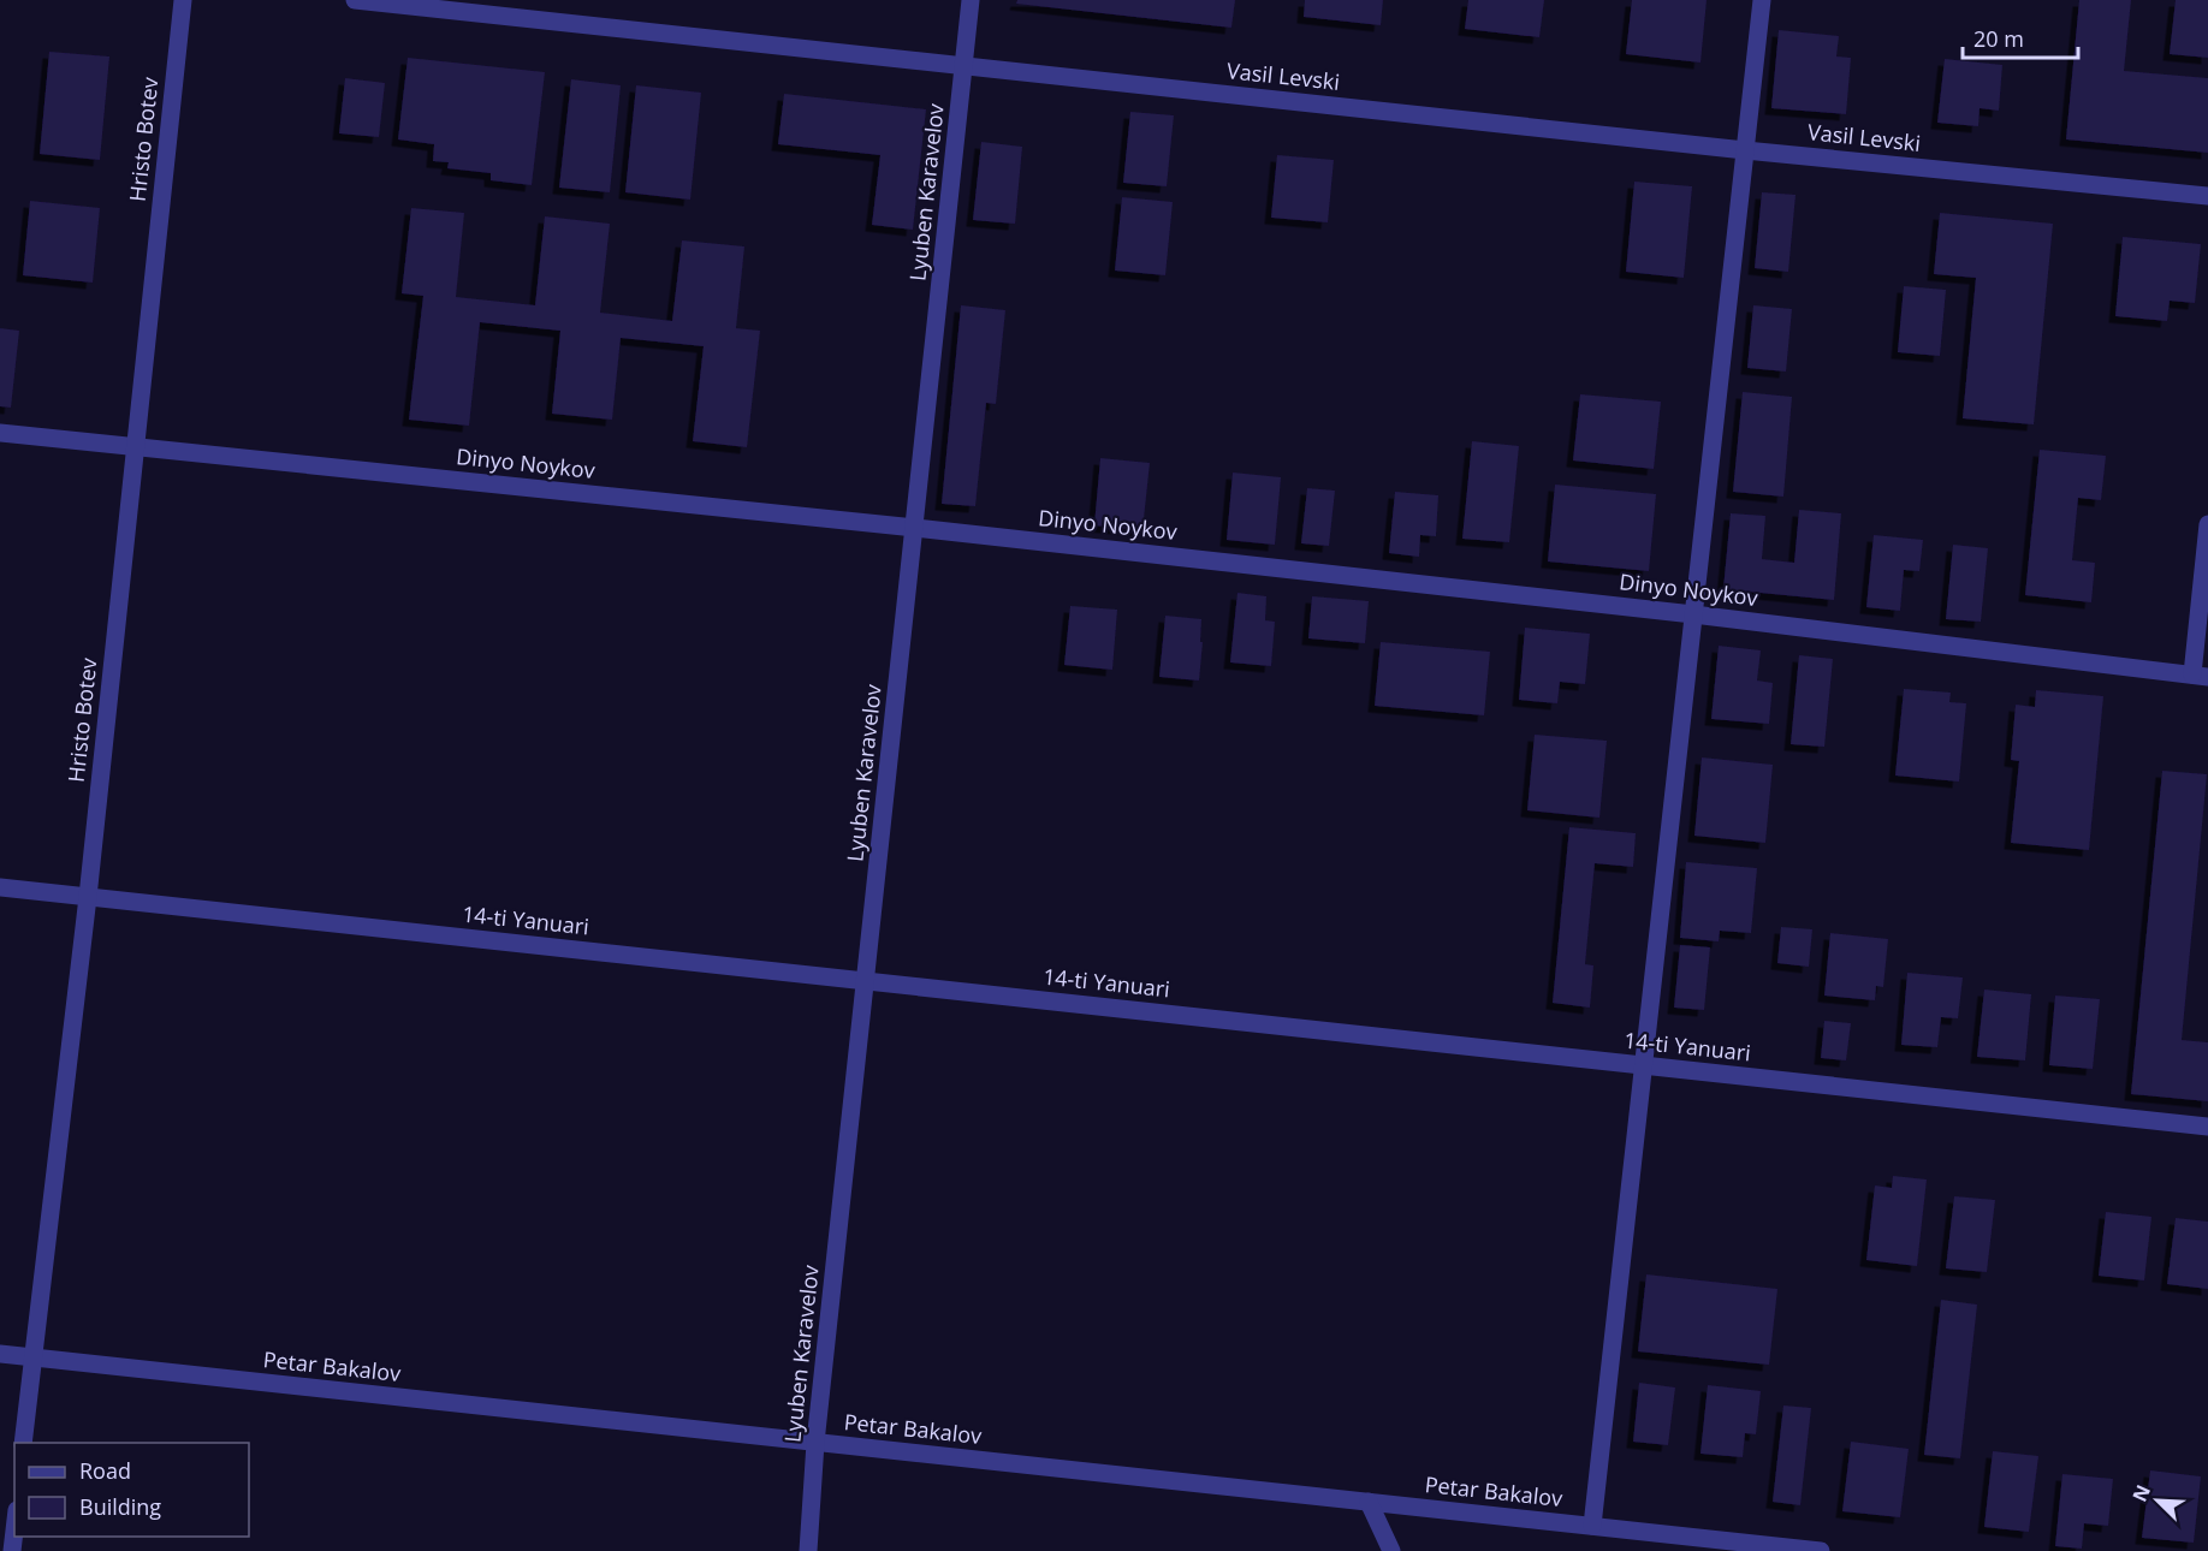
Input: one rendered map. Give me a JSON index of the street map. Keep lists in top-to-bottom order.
{
  "streets": {
    "street": [
      "Vasil Levski",
      "Hristo Botev",
      "Lyuben Karavelov",
      "Dinyo Noykov",
      "14-ti Yanuari",
      "Petar Bakalov"
    ]
  },
  "crossings": [
    ["Vasil Levski", "Lyuben Karavelov"],
    ["Hristo Botev", "Dinyo Noykov"],
    ["Hristo Botev", "14-ti Yanuari"],
    ["Hristo Botev", "Petar Bakalov"],
    ["Lyuben Karavelov", "Dinyo Noykov"],
    ["Lyuben Karavelov", "14-ti Yanuari"],
    ["Lyuben Karavelov", "Petar Bakalov"]
  ],
  "legend": ["Road", "Building"],
  "scale_bar": "20 m",
  "north": "top left"
}
